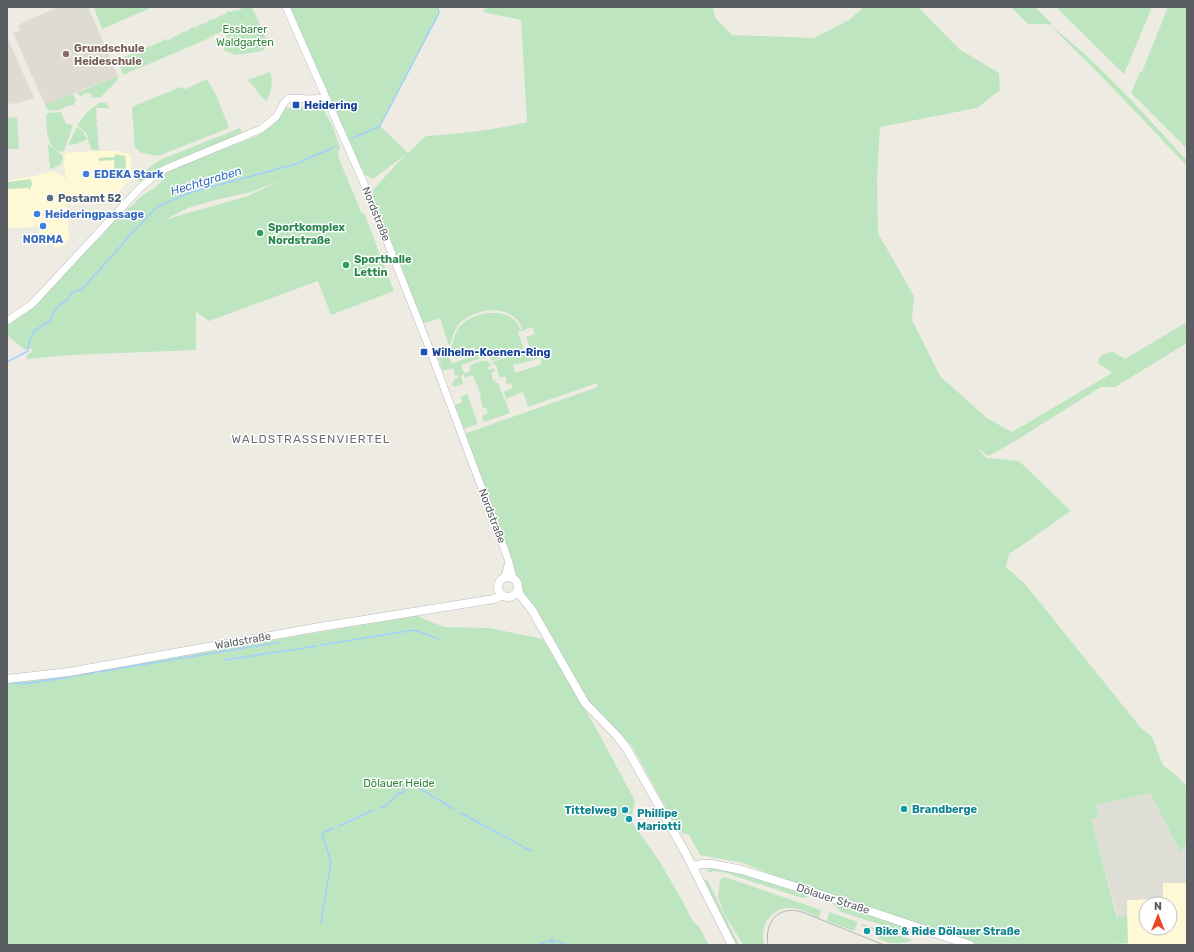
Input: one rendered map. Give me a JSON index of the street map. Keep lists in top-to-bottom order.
{
  "streets": {
    "main road": ["Nordstraße", "Waldstraße", "Dölauer Straße"]
  },
  "crossings": [
    ["Nordstraße", "Waldstraße"],
    ["Nordstraße", "Dölauer Straße"]
  ],
  "districts": ["WALDSTRASSENVIERTEL"],
  "water": ["Hechtgraben"],
  "parks": ["Essbarer Waldgarten", "Dölauer Heide"],
  "places": {
    "other": [
      "Grundschule Heideschule",
      "EDEKA Stark",
      "Postamt 52",
      "Heideringpassage",
      "NORMA",
      "Sportkomplex Nordstraße",
      "Sporthalle Lettin",
      "Brandberge",
      "Tittelweg",
      "Phillipe Mariotti",
      "Bike & Ride Dölauer Straße"
    ],
    "transit": ["Heidering", "Wilhelm-Koenen-Ring"]
  },
  "north": "top"
}
